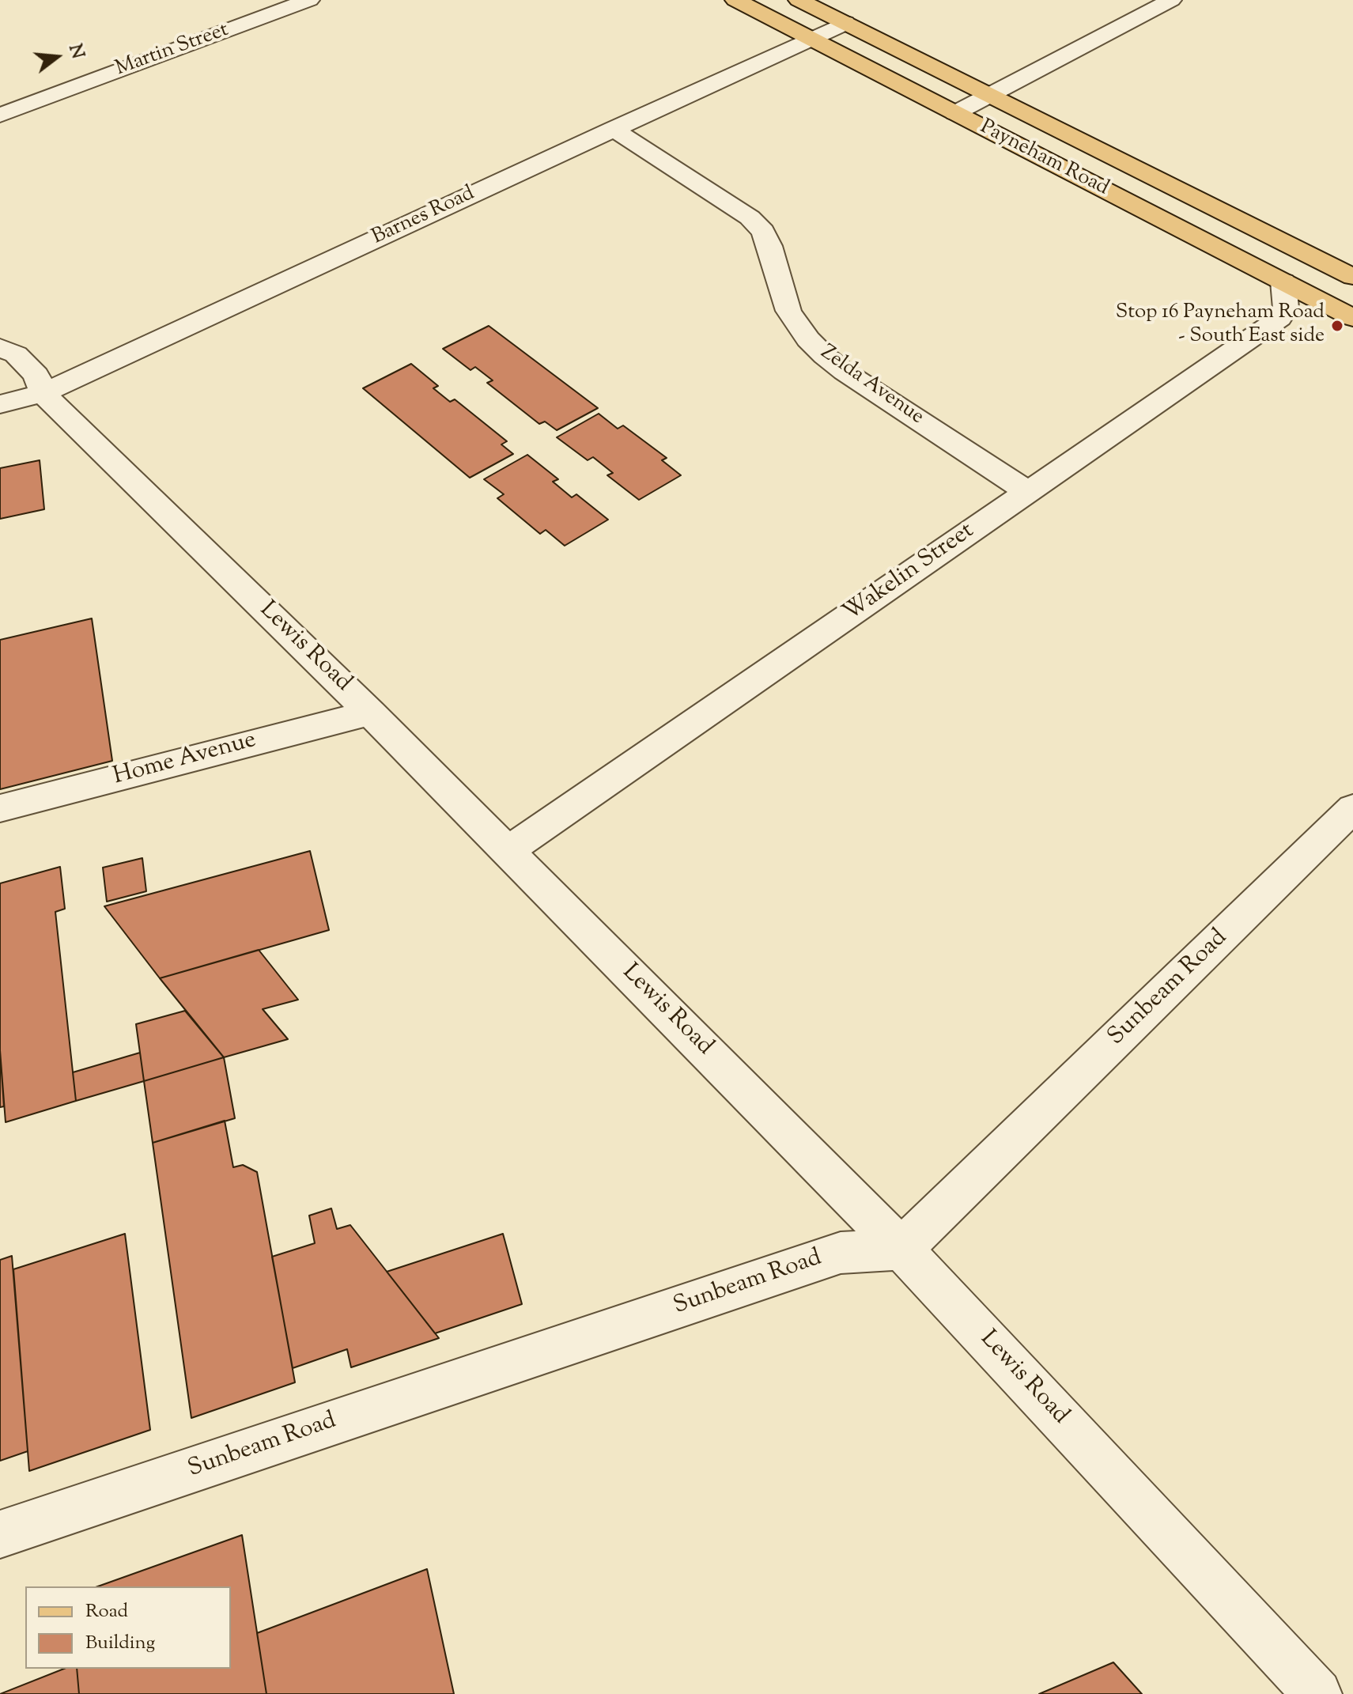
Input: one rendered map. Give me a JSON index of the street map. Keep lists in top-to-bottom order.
{
  "streets": {
    "main road": ["Payneham Road"],
    "street": [
      "Martin Street",
      "Barnes Road",
      "Zelda Avenue",
      "Wakelin Street",
      "Lewis Road",
      "Home Avenue",
      "Sunbeam Road"
    ]
  },
  "crossings": [
    ["Payneham Road", "Barnes Road"],
    ["Payneham Road", "Wakelin Street"],
    ["Barnes Road", "Zelda Avenue"],
    ["Barnes Road", "Lewis Road"],
    ["Zelda Avenue", "Wakelin Street"],
    ["Wakelin Street", "Lewis Road"],
    ["Lewis Road", "Home Avenue"],
    ["Lewis Road", "Sunbeam Road"]
  ],
  "places": ["Stop 16 Payneham Road - South East side"],
  "legend": ["Road", "Building"],
  "north": "right"
}
